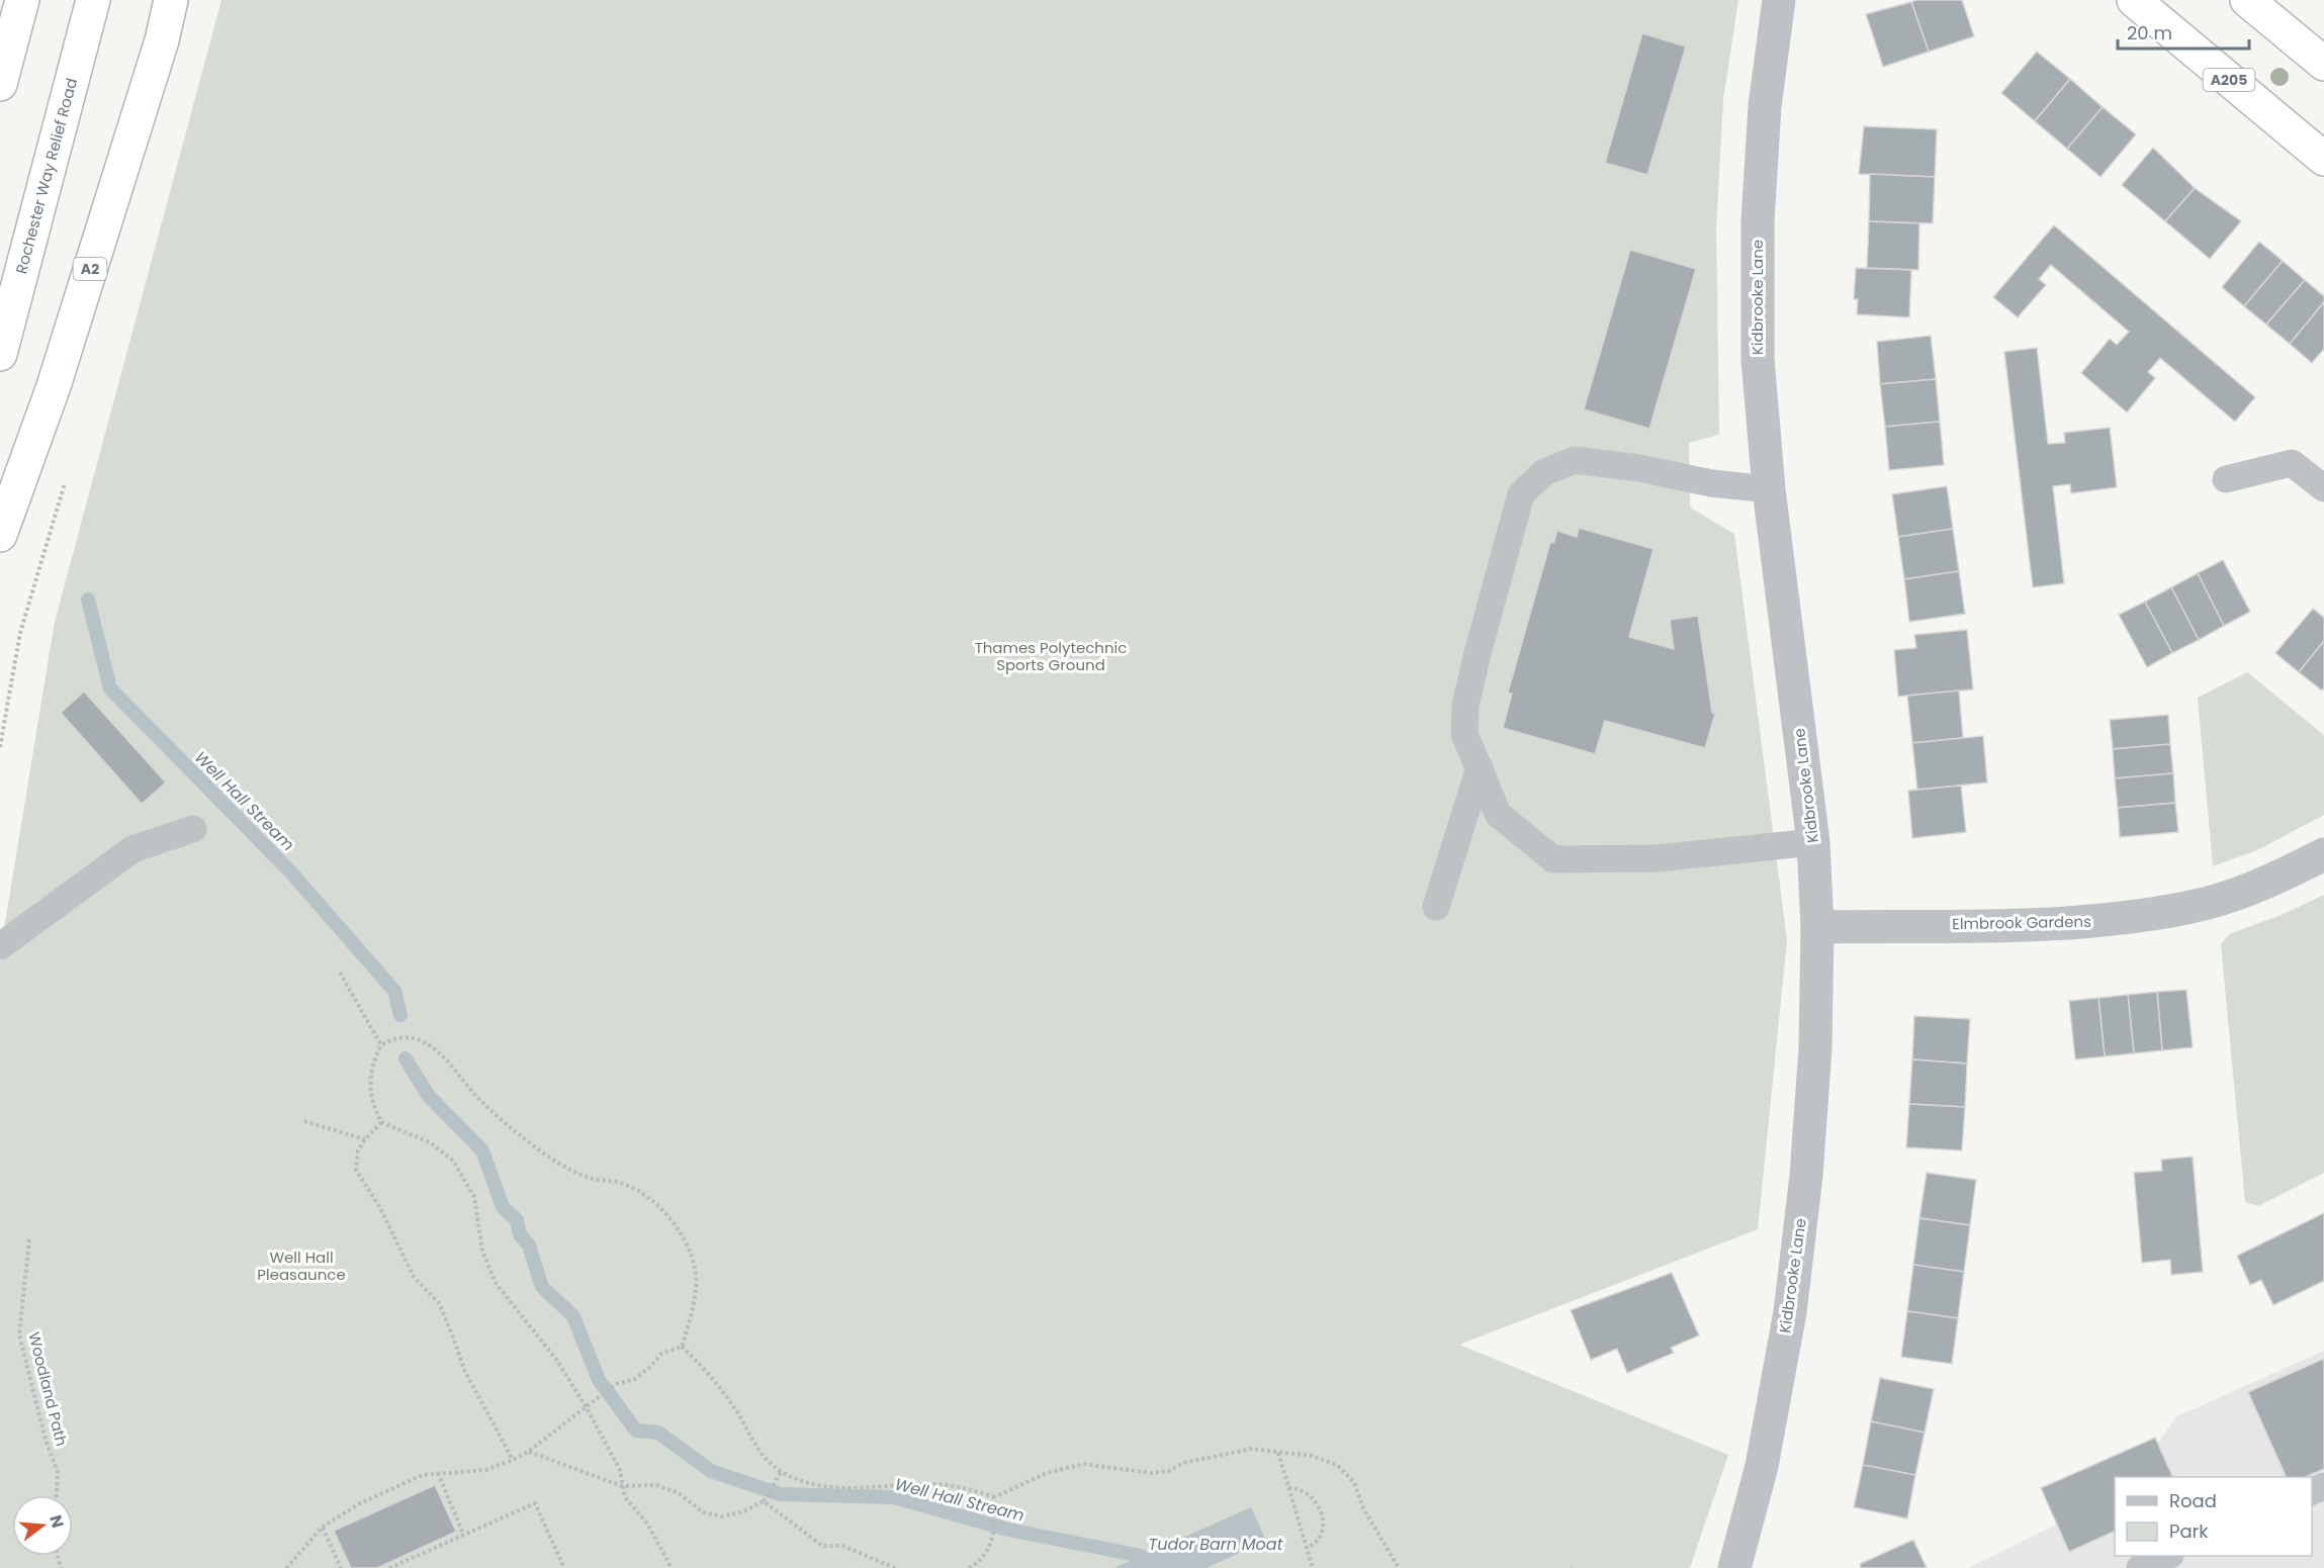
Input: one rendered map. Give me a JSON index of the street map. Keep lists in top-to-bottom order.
{
  "streets": {
    "highway": ["A205", "Rochester Way Relief Road", "A2"],
    "street": ["Kidbrooke Lane", "Elmbrook Gardens"],
    "path": ["Woodland Path"]
  },
  "crossings": [
    ["Kidbrooke Lane", "Elmbrook Gardens"]
  ],
  "water": ["Well Hall Stream", "Tudor Barn Moat"],
  "parks": ["Thames Polytechnic Sports Ground", "Well Hall Pleasaunce"],
  "legend": ["Road", "Park"],
  "scale_bar": "20 m",
  "north": "right"
}
